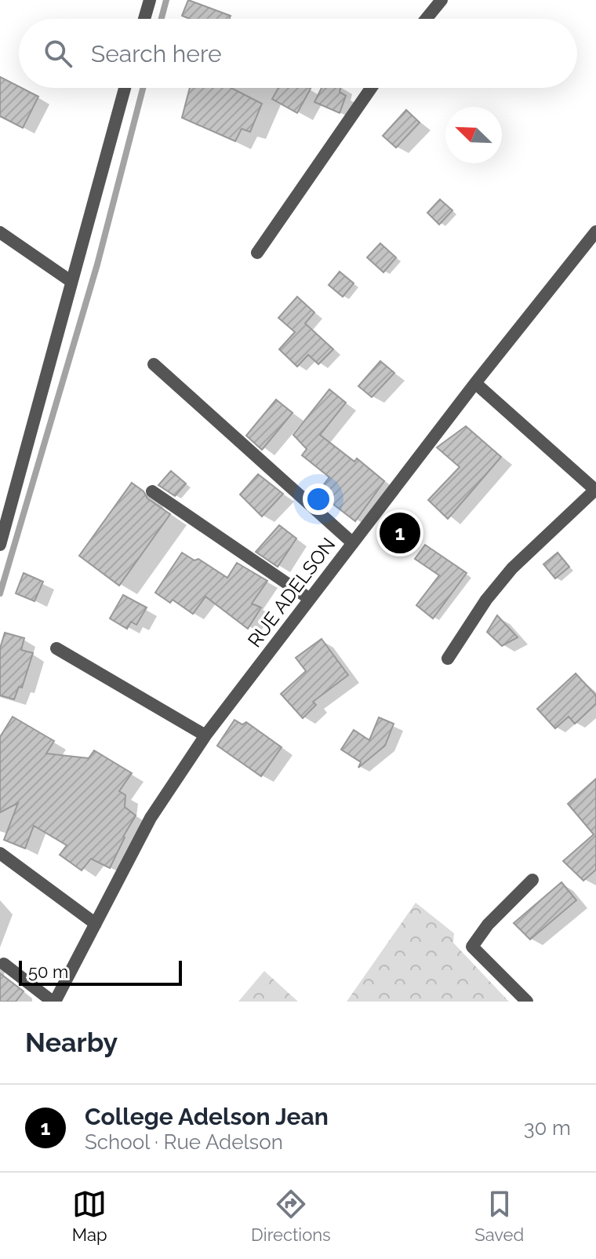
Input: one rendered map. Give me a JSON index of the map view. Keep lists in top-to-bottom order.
{
  "streets": {
    "street": ["RUE ADELSON"]
  },
  "scale_bar": "50 m",
  "north": "top left",
  "page": {
    "search": "Search here",
    "pins": "1",
    "scale": "50 m",
    "heading": "Nearby",
    "list": [
      {
        "mark": "1",
        "name": "College Adelson Jean",
        "note": "School · Rue Adelson",
        "value": "30 m"
      }
    ],
    "nav": ["Map", "Directions", "Saved"]
  }
}
